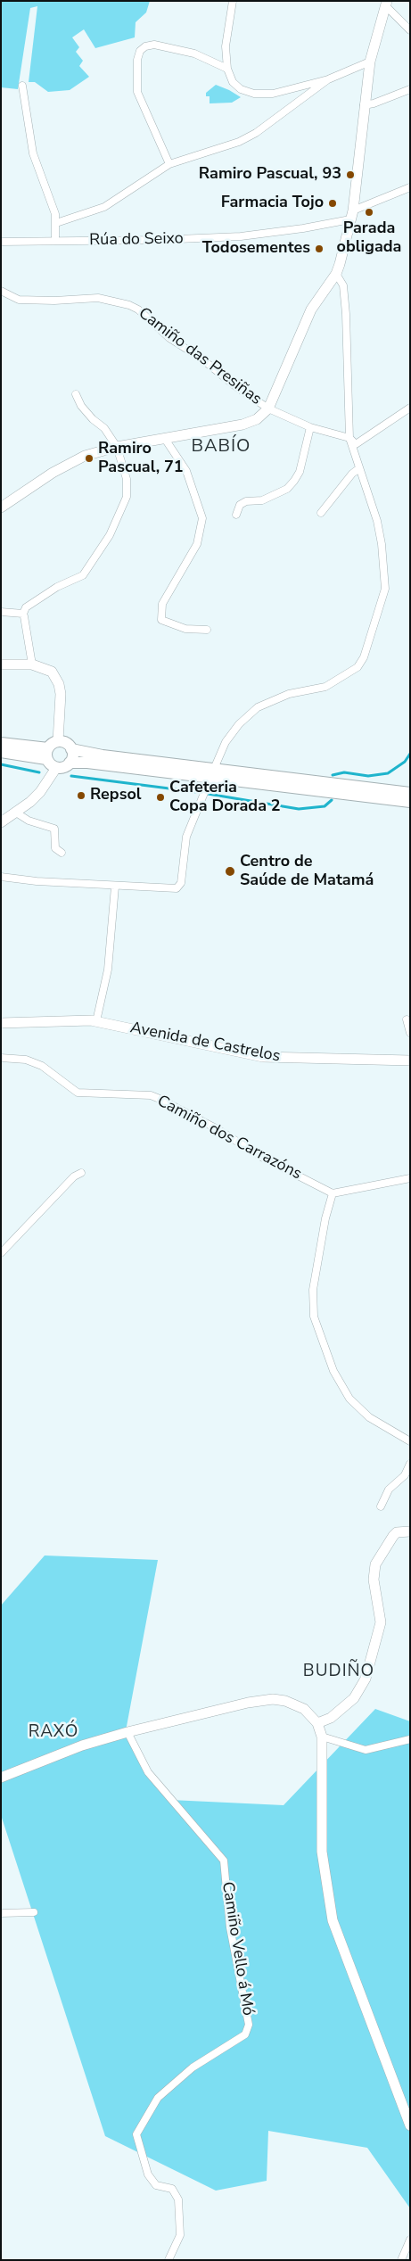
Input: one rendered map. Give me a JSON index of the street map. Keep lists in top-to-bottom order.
{
  "streets": {
    "street": [
      "Rúa do Seixo",
      "Camiño das Presiñas",
      "Avenida de Castrelos",
      "Camiño dos Carrazóns",
      "Camiño Vello á Mó"
    ]
  },
  "districts": ["BABÍO", "BUDIÑO", "RAXÓ"],
  "places": [
    "Ramiro Pascual, 93",
    "Farmacia Tojo",
    "Parada obligada",
    "Todosementes",
    "Ramiro Pascual, 71",
    "Repsol",
    "Cafeteria Copa Dorada 2",
    "Centro de Saúde de Matamá"
  ]
}
